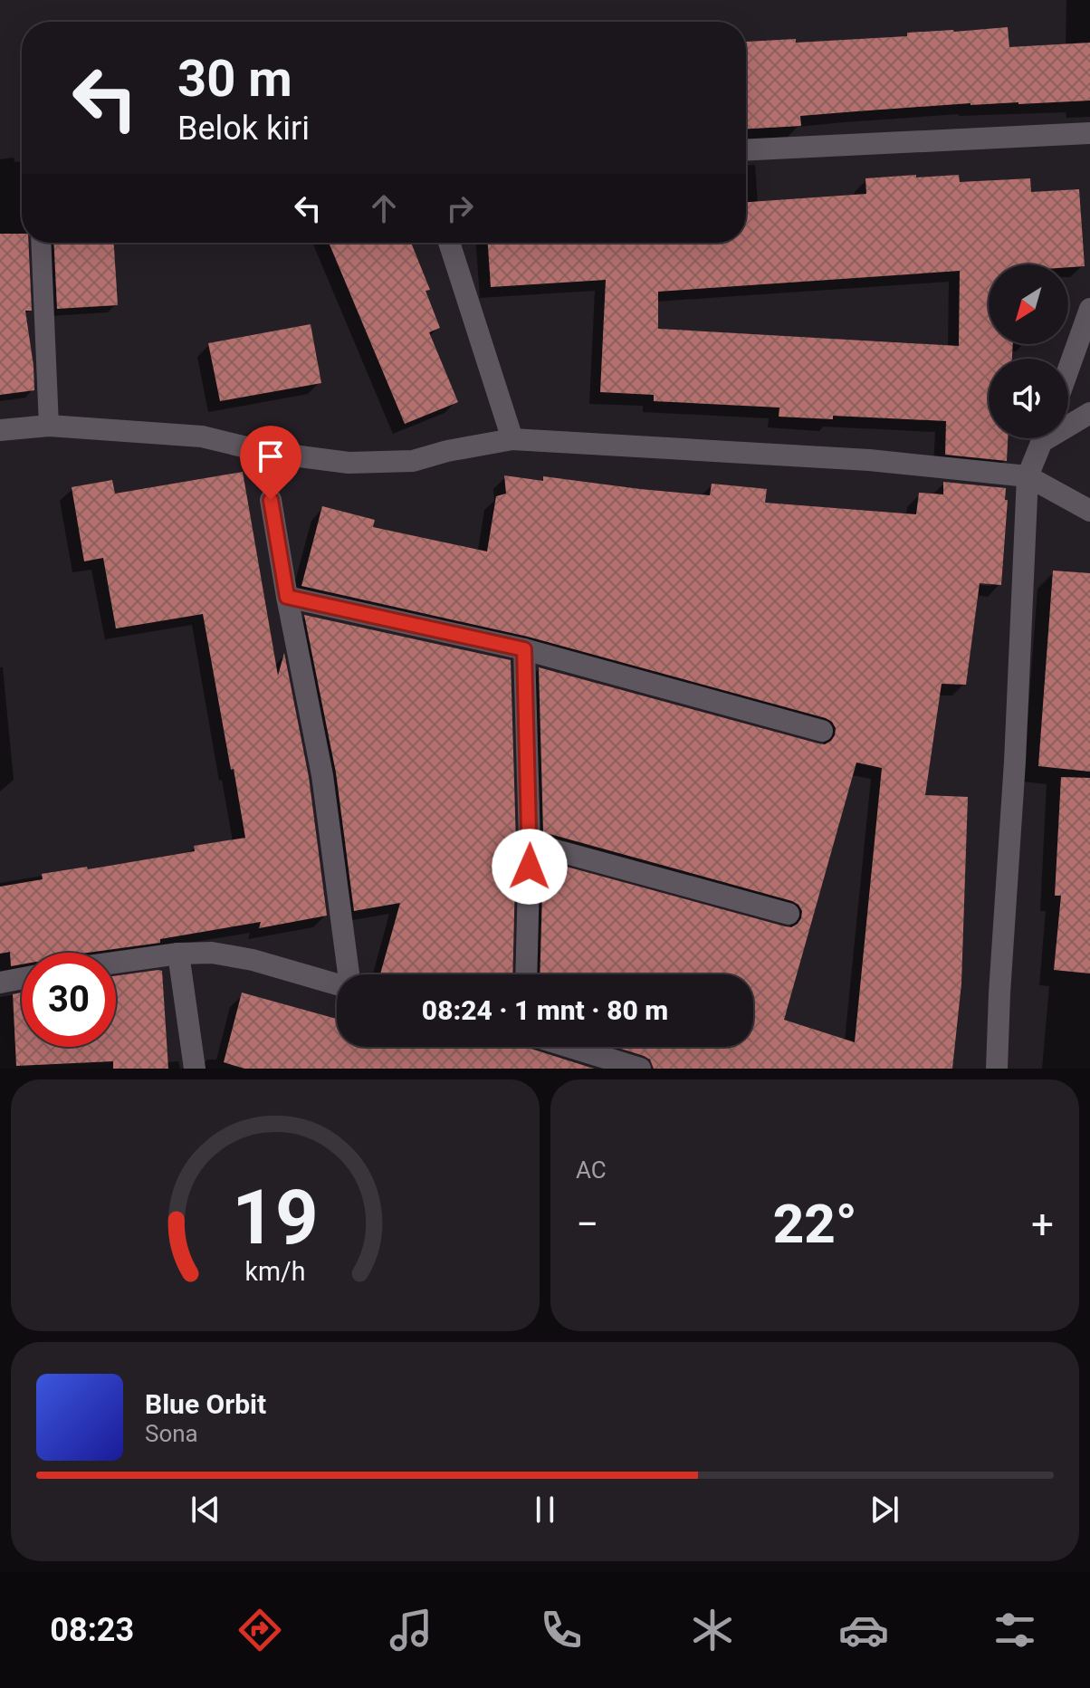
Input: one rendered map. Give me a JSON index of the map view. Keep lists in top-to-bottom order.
{
  "north": "bottom left",
  "page": {
    "turn": ["30 m", "Belok kiri"],
    "limit": "30",
    "trip": "08:24 · 1 mnt · 80 m",
    "tile": "AC",
    "heat": ["−", "22°", "+"],
    "song": ["Blue Orbit", "Sona"],
    "tabs": "08:23",
    "gauge": ["19", "km/h"]
  }
}
